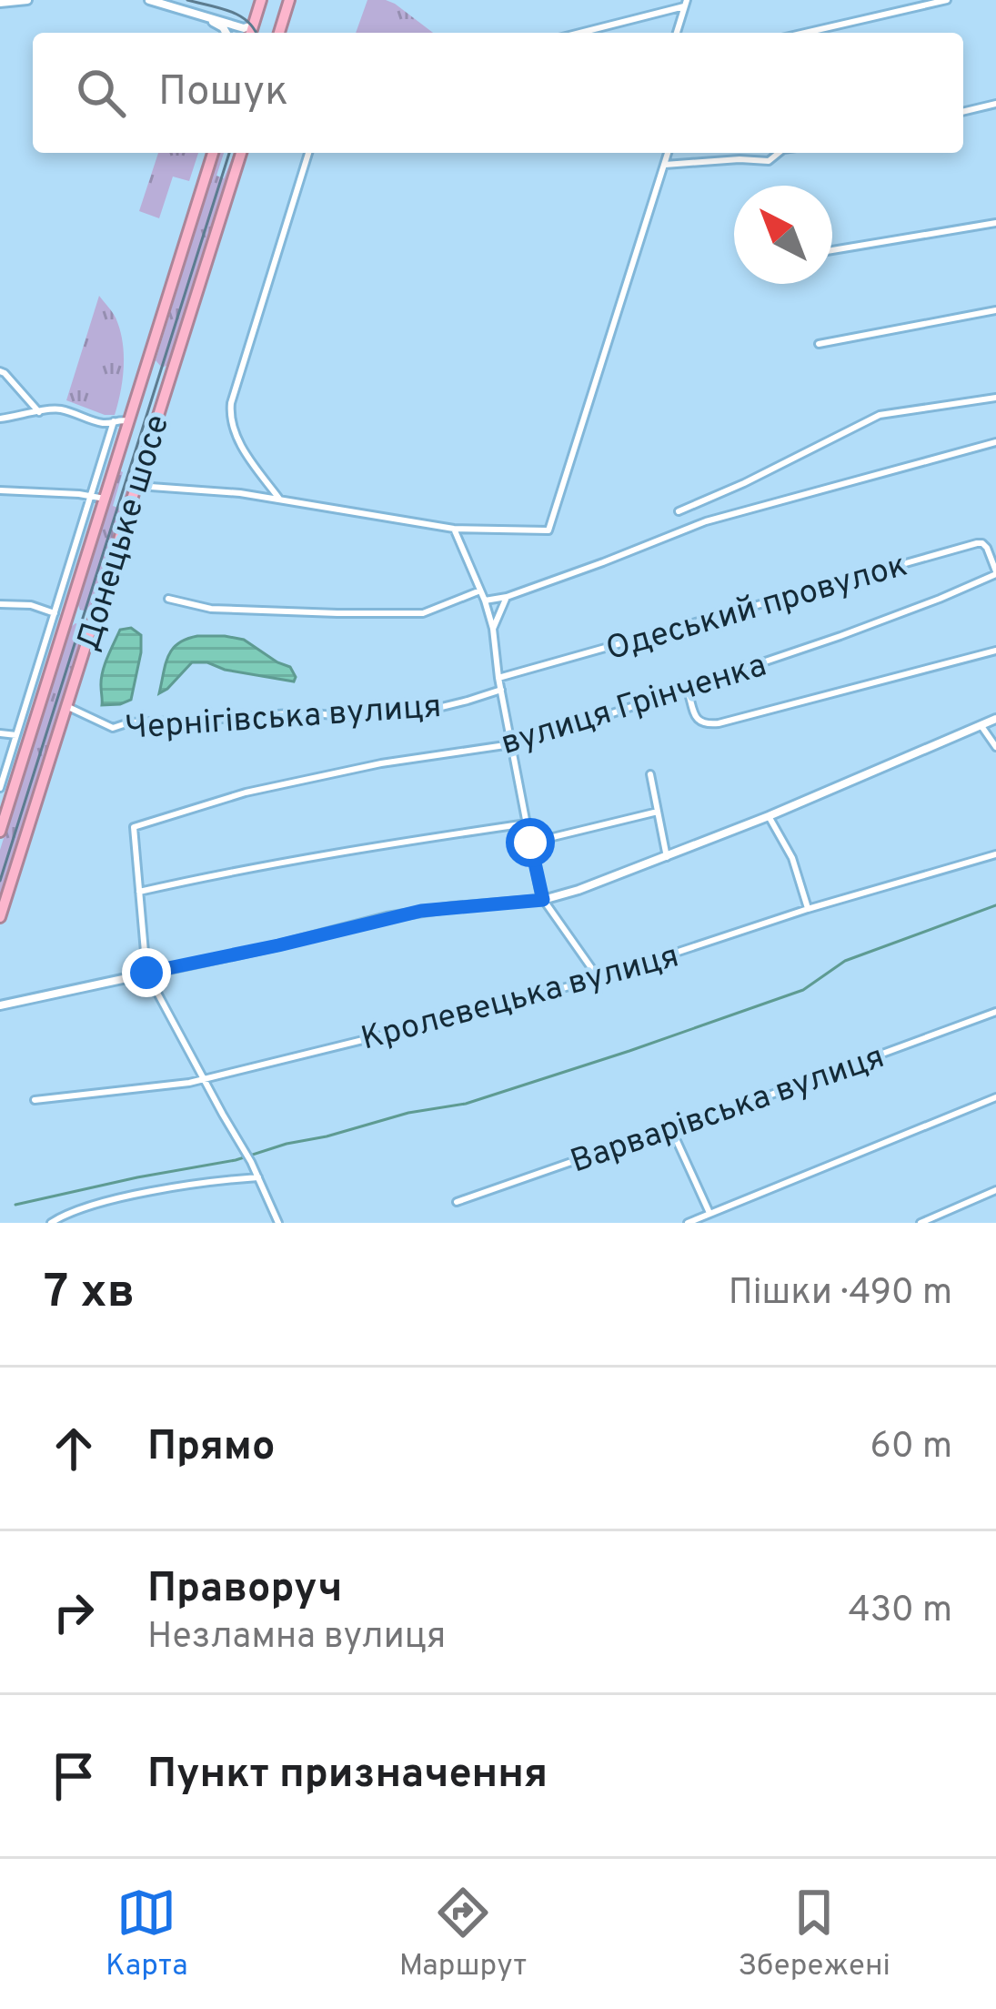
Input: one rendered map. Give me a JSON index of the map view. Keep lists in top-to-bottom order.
{
  "streets": {
    "highway": ["Донецьке шосе"],
    "street": [
      "Одеський провулок",
      "вулиця Грінченка",
      "Чернігівська вулиця",
      "Кролевецька вулиця",
      "Варварівська вулиця"
    ]
  },
  "crossings": [
    ["Донецьке шосе", "Чернігівська вулиця"],
    ["Одеський провулок", "вулиця Грінченка"]
  ],
  "north": "top left",
  "page": {
    "search": "Пошук",
    "heading": ["7 хв", "Пішки · 490 m"],
    "list": [
      ["Прямо", "60 m"],
      ["Праворуч", "Незламна вулиця", "430 m"],
      "Пункт призначення"
    ],
    "nav": ["Карта", "Маршрут", "Збережені"]
  }
}
